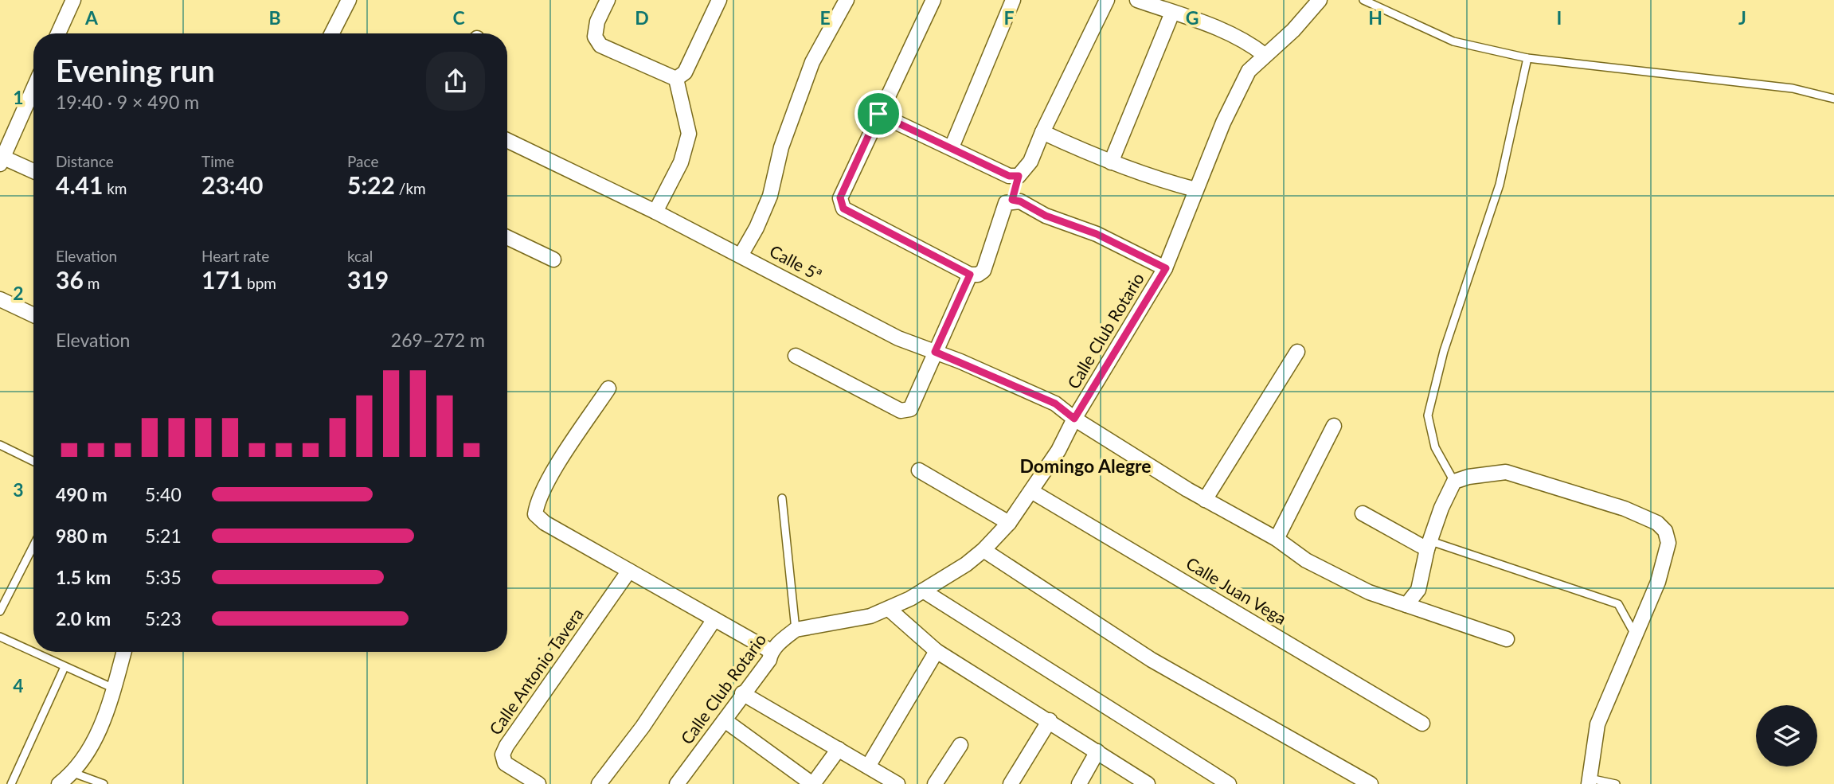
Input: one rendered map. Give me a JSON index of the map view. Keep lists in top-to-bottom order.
{
  "streets": {
    "street": [
      "Calle 5ª",
      "Calle Club Rotario",
      "Calle Juan Vega",
      "Calle Antonio Tavera"
    ]
  },
  "crossings": [
    ["Calle 5ª", "Calle Club Rotario"],
    ["Calle Club Rotario", "Calle Juan Vega"]
  ],
  "districts": ["Domingo Alegre"],
  "page": {
    "heading": ["Evening run", "19:40 · 9 × 490 m"],
    "stats": [
      ["Distance", "4.41 km"],
      ["Time", "23:40"],
      ["Pace", "5:22 /km"],
      ["Elevation", "36 m"],
      ["Heart rate", "171 bpm"],
      ["kcal", "319"]
    ],
    "chart": ["Elevation", "269–272 m"],
    "list": [
      {
        "name": "490 m",
        "note": "5:40"
      },
      {
        "name": "980 m",
        "note": "5:21"
      },
      {
        "name": "1.5 km",
        "note": "5:35"
      },
      {
        "name": "2.0 km",
        "note": "5:23"
      }
    ]
  },
  "grid": {
    "columns": [
      "A",
      "B",
      "C",
      "D",
      "E",
      "F",
      "G",
      "H",
      "I",
      "J"
    ],
    "rows": [
      "1",
      "2",
      "3",
      "4"
    ]
  }
}
